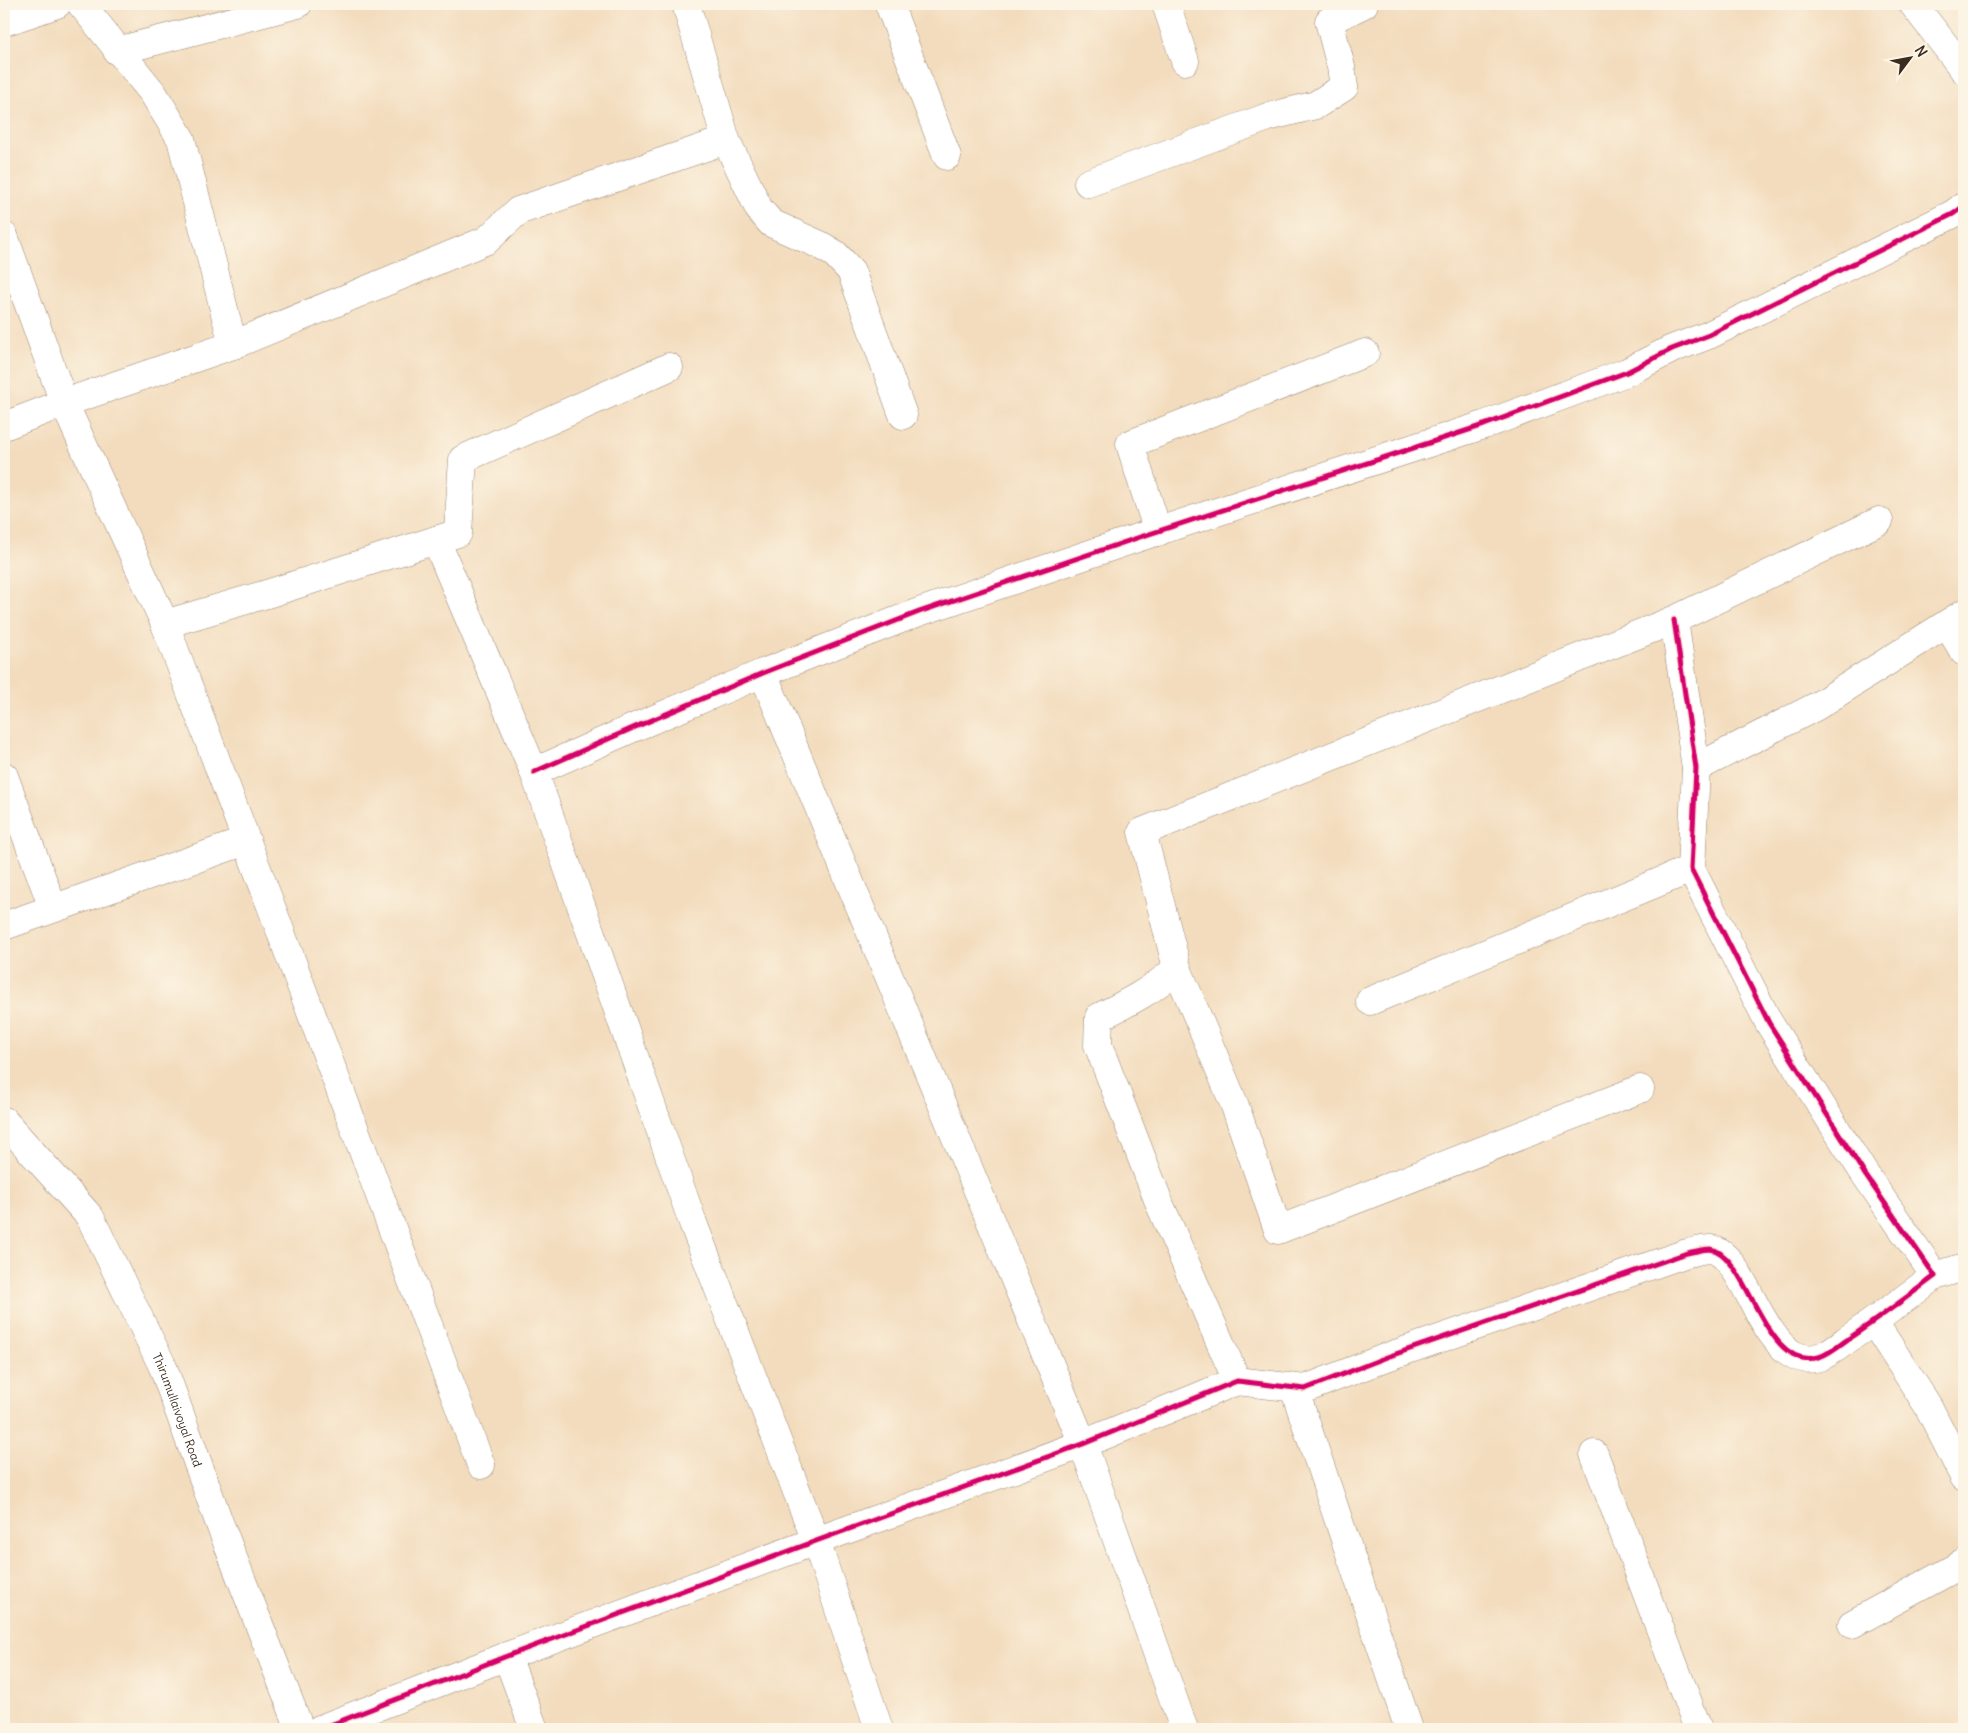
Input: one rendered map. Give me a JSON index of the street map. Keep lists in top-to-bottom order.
{
  "streets": {
    "street": ["Thirumullaivoyal Road"]
  },
  "north": "top right"
}
